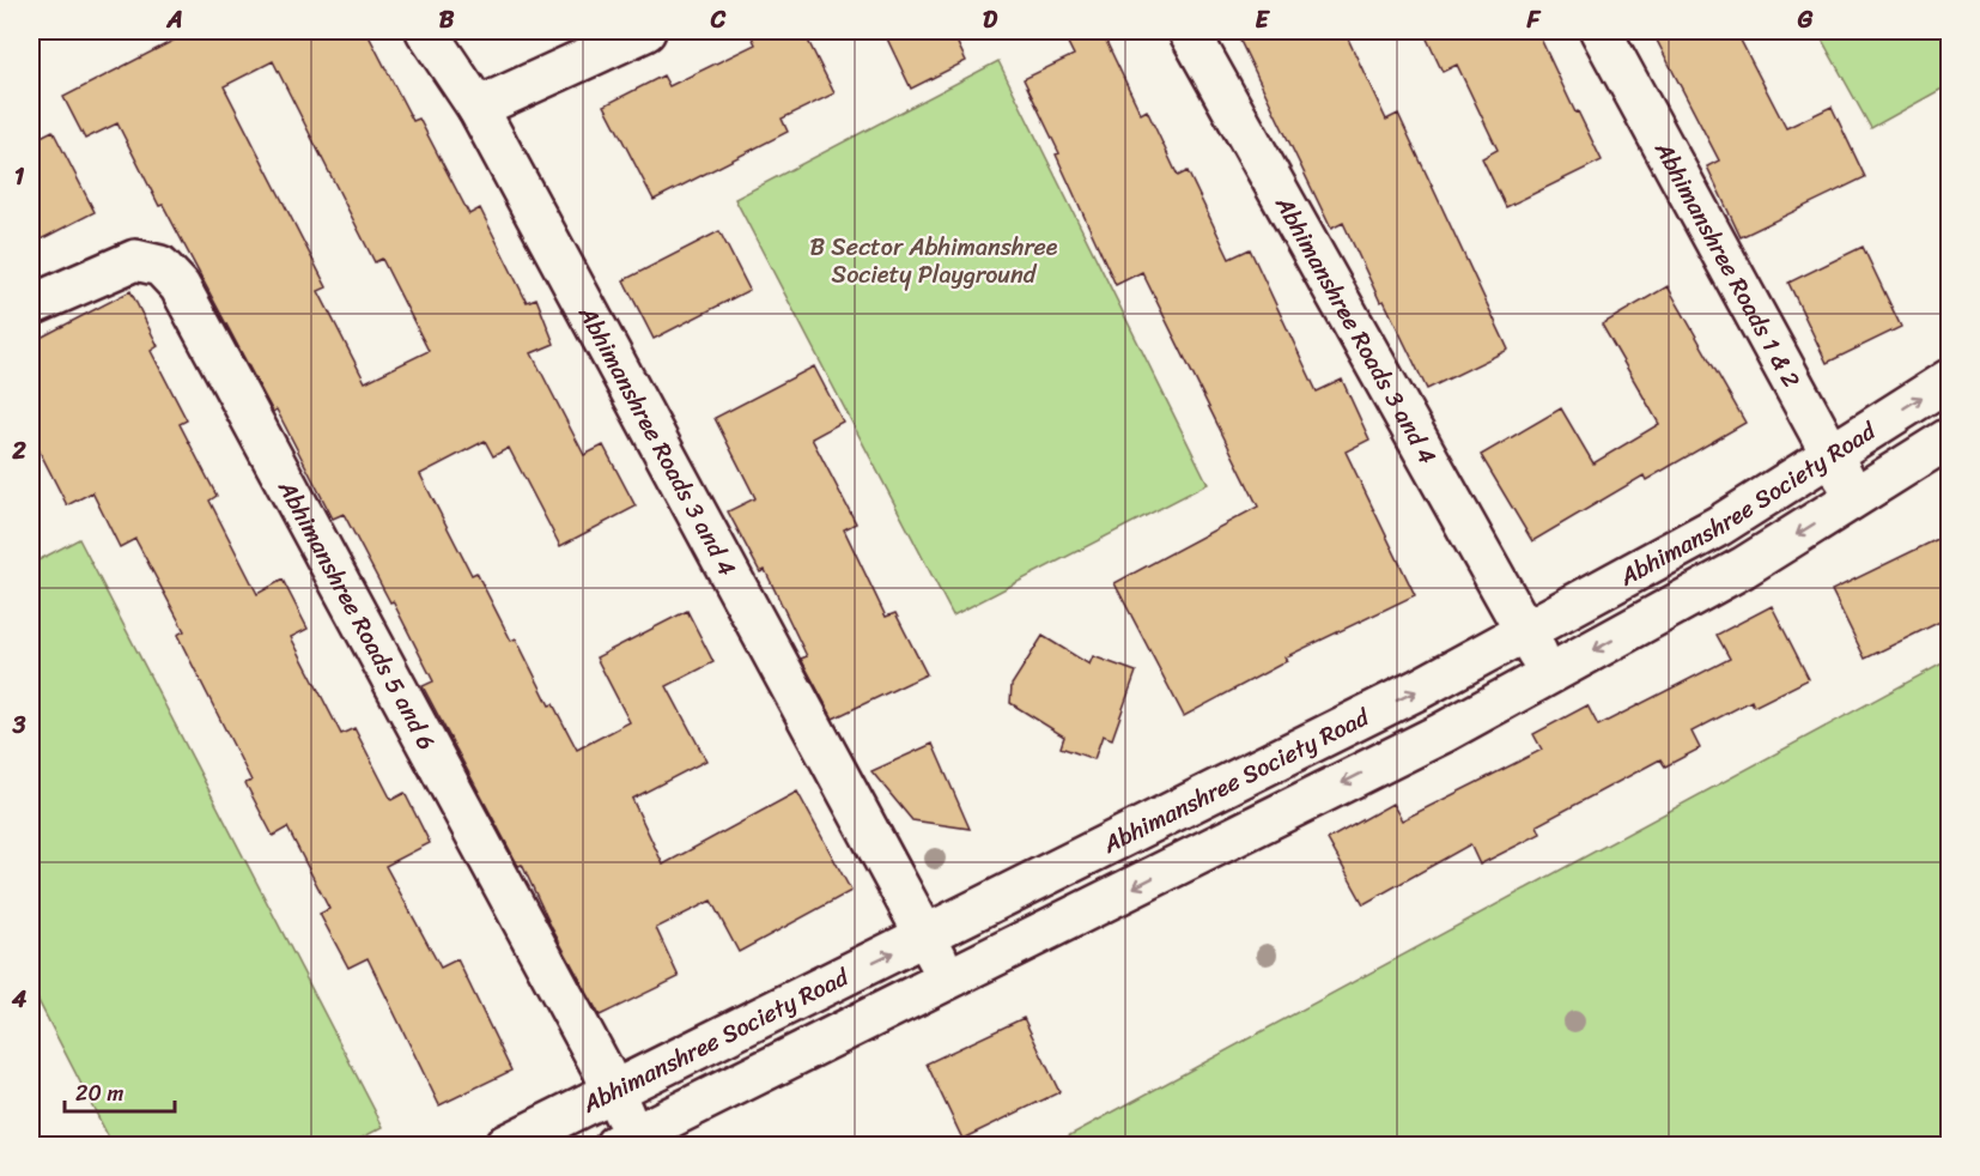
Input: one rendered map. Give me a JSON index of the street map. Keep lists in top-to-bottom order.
{
  "streets": {
    "street": [
      "Abhimanshree Roads 1 & 2",
      "Abhimanshree Roads 3 and 4",
      "Abhimanshree Society Road",
      "Abhimanshree Roads 5 and 6"
    ]
  },
  "crossings": [
    ["Abhimanshree Roads 1 & 2", "Abhimanshree Society Road"],
    ["Abhimanshree Roads 3 and 4", "Abhimanshree Society Road"],
    ["Abhimanshree Society Road", "Abhimanshree Roads 5 and 6"]
  ],
  "parks": ["B Sector Abhimanshree Society Playground"],
  "scale_bar": "20 m",
  "grid": {
    "columns": [
      "A",
      "B",
      "C",
      "D",
      "E",
      "F",
      "G"
    ],
    "rows": [
      "1",
      "2",
      "3",
      "4"
    ]
  }
}
